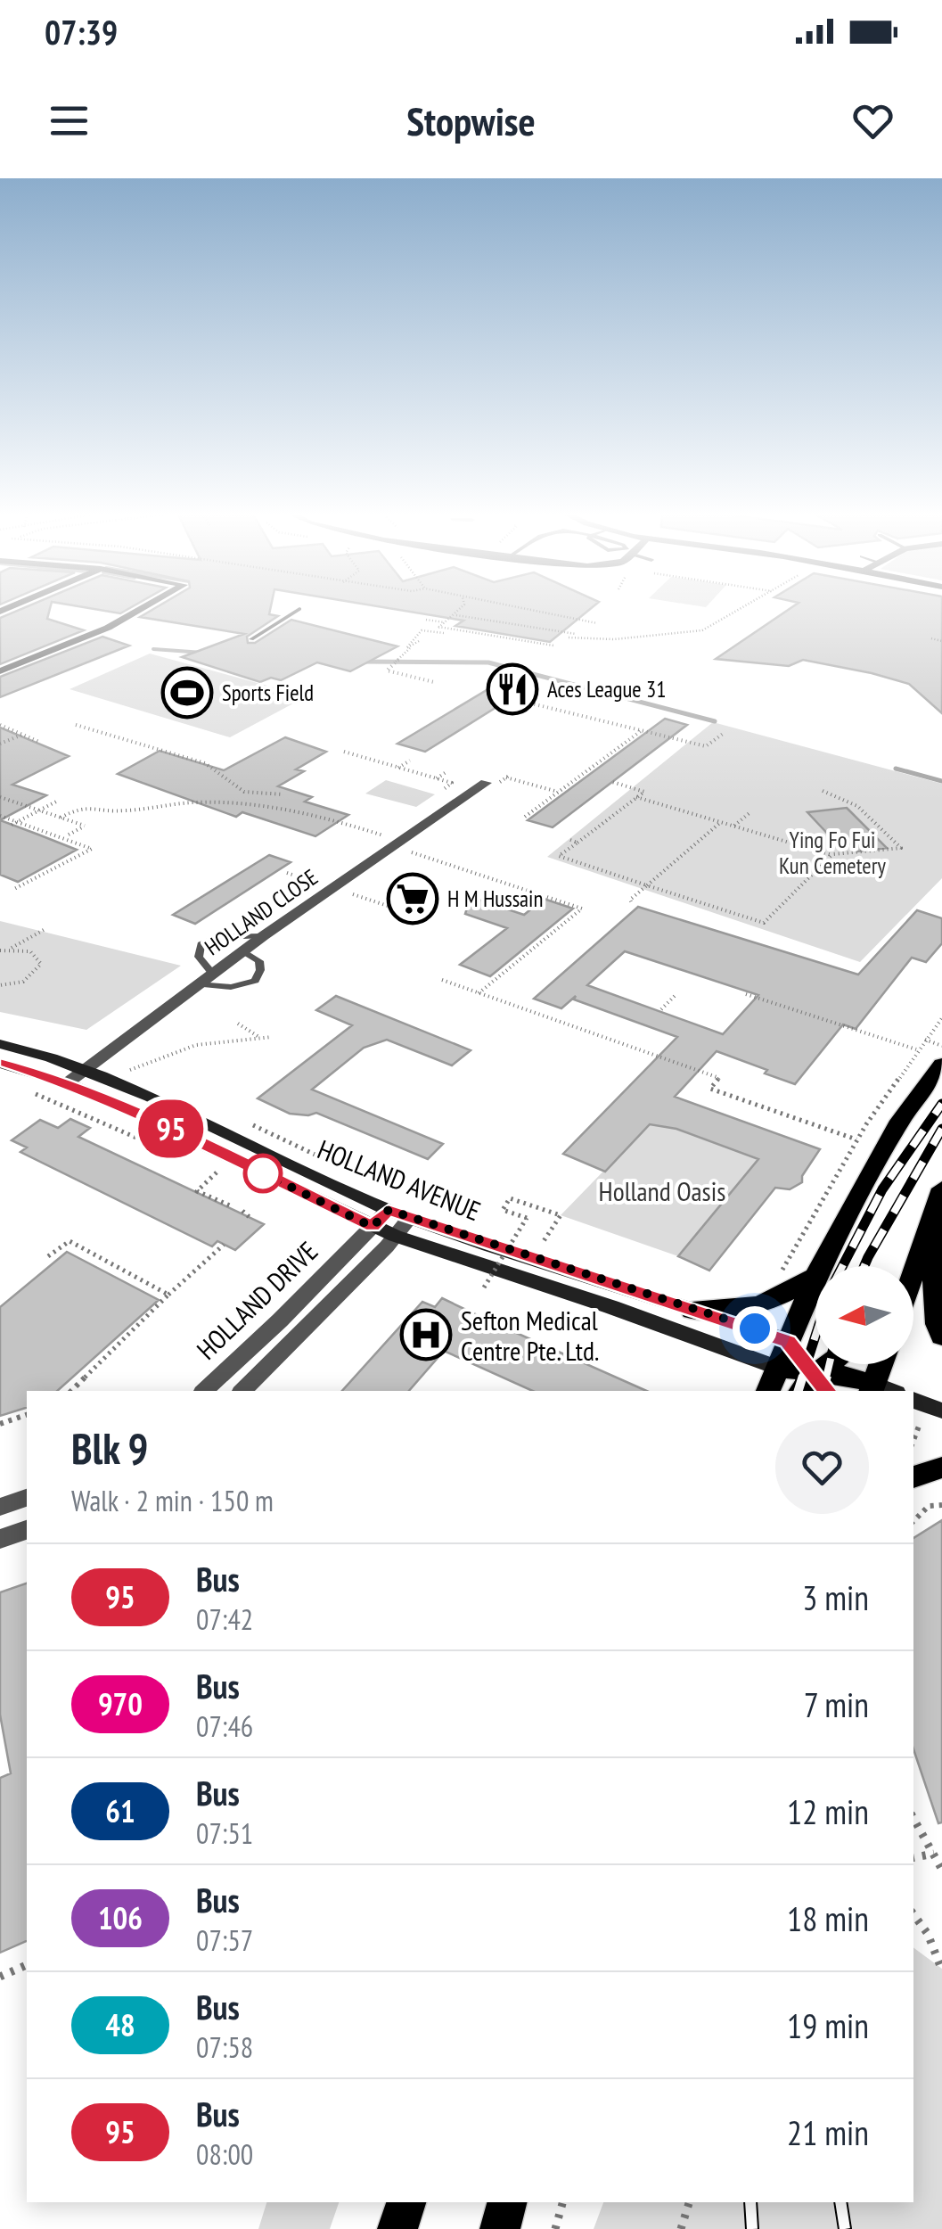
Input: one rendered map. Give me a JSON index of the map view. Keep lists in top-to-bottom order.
{
  "streets": {
    "street": ["HOLLAND CLOSE", "HOLLAND AVENUE", "HOLLAND DRIVE"]
  },
  "crossings": [
    ["HOLLAND CLOSE", "HOLLAND AVENUE"],
    ["HOLLAND AVENUE", "HOLLAND DRIVE"]
  ],
  "parks": ["Ying Fo Fui Kun Cemetery", "Holland Oasis"],
  "places": {
    "restaurant": ["Aces League 31"],
    "sports": ["Sports Field"],
    "supermarket": ["H M Hussain"],
    "hospital": ["Sefton Medical Centre Pte. Ltd."]
  },
  "lines": ["bus line 95"],
  "north": "left",
  "page": {
    "status": "07:39",
    "header": "Stopwise",
    "on_map": "95",
    "heading": ["Blk 9", "Walk · 2 min · 150 m"],
    "list": [
      {
        "mark": "95",
        "name": "Bus",
        "note": "07:42",
        "value": "3 min"
      },
      {
        "mark": "970",
        "name": "Bus",
        "note": "07:46",
        "value": "7 min"
      },
      {
        "mark": "61",
        "name": "Bus",
        "note": "07:51",
        "value": "12 min"
      },
      {
        "mark": "106",
        "name": "Bus",
        "note": "07:57",
        "value": "18 min"
      },
      {
        "mark": "48",
        "name": "Bus",
        "note": "07:58",
        "value": "19 min"
      },
      {
        "mark": "95",
        "name": "Bus",
        "note": "08:00",
        "value": "21 min"
      }
    ]
  }
}
